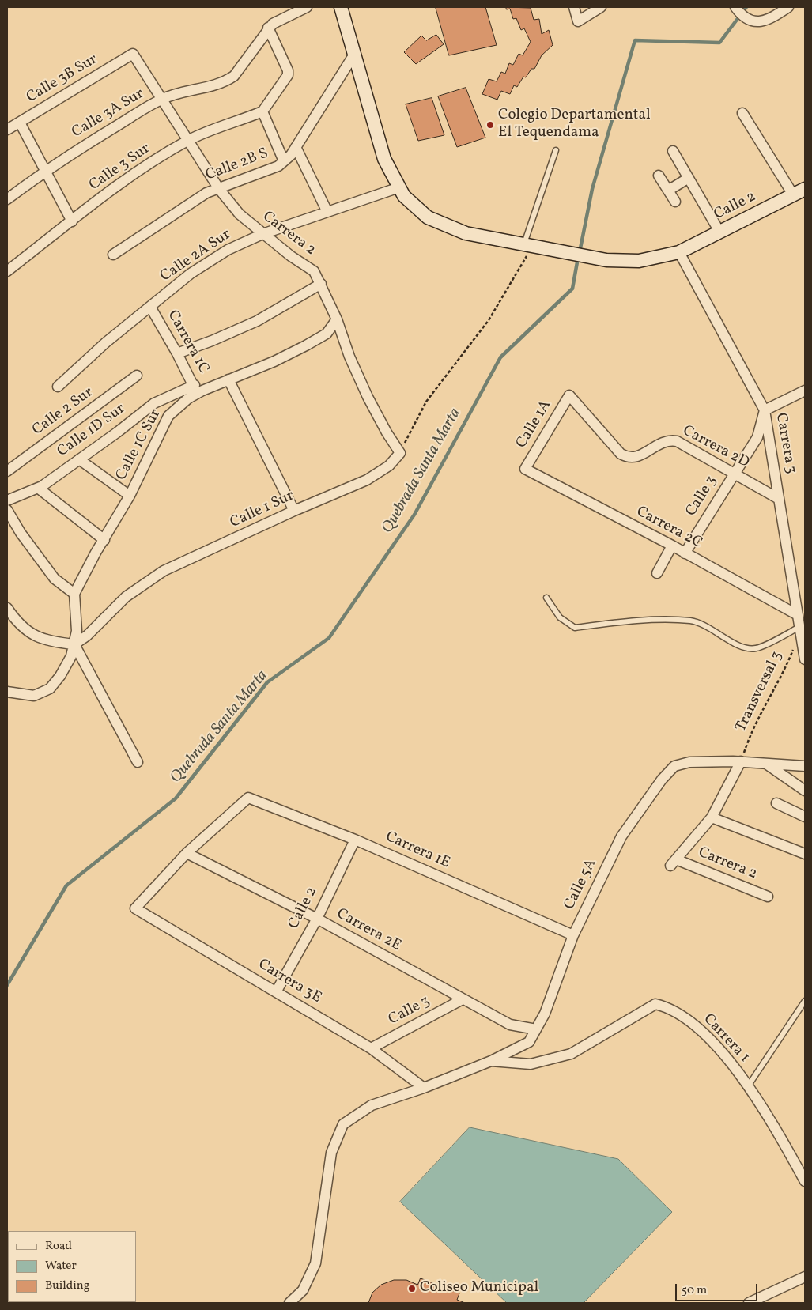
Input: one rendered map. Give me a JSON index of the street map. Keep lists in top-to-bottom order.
{
  "streets": {
    "main road": ["Calle 2"],
    "street": [
      "Calle 3B Sur",
      "Calle 3A Sur",
      "Calle 2B S",
      "Calle 3 Sur",
      "Carrera 2",
      "Calle 2A Sur",
      "Carrera 1C",
      "Calle 2 Sur",
      "Calle 1A",
      "Calle 1D Sur",
      "Carrera 3",
      "Calle 1C Sur",
      "Carrera 2D",
      "Calle 3",
      "Calle 1 Sur",
      "Carrera 2C",
      "Carrera 1E",
      "Calle 5A",
      "Carrera 2E",
      "Carrera 3E",
      "Carrera 1"
    ],
    "path": ["Transversal 3"]
  },
  "crossings": [
    ["Calle 3B Sur", "Carrera 2"],
    ["Calle 3A Sur", "Carrera 2"],
    ["Calle 2B S", "Calle 2"],
    ["Calle 2B S", "Carrera 2"],
    ["Calle 3 Sur", "Carrera 2"],
    ["Calle 2", "Calle 2A Sur"],
    ["Calle 2", "Carrera 3"],
    ["Calle 2", "Carrera 1E"],
    ["Calle 2", "Carrera 2E"],
    ["Calle 2", "Carrera 3E"],
    ["Carrera 2", "Calle 2A Sur"],
    ["Carrera 2", "Calle 1C Sur"],
    ["Carrera 2", "Calle 1 Sur"],
    ["Calle 2A Sur", "Carrera 1C"],
    ["Carrera 1C", "Calle 1D Sur"],
    ["Carrera 1C", "Calle 1C Sur"],
    ["Calle 1A", "Carrera 2D"],
    ["Calle 1A", "Carrera 2C"],
    ["Calle 1D Sur", "Calle 1C Sur"],
    ["Carrera 3", "Carrera 2D"],
    ["Carrera 3", "Calle 3"],
    ["Carrera 3", "Carrera 2C"],
    ["Carrera 3", "Transversal 3"],
    ["Carrera 2D", "Calle 3"],
    ["Calle 3", "Carrera 2C"],
    ["Calle 3", "Carrera 2E"],
    ["Calle 3", "Carrera 3E"],
    ["Transversal 3", "Calle 5A"],
    ["Carrera 1E", "Calle 5A"],
    ["Carrera 1E", "Carrera 2E"],
    ["Carrera 1E", "Carrera 3E"],
    ["Calle 5A", "Carrera 2E"],
    ["Calle 5A", "Carrera 3E"],
    ["Calle 5A", "Carrera 1"],
    ["Carrera 2E", "Carrera 3E"]
  ],
  "water": ["Quebrada Santa Marta"],
  "places": ["Colegio Departamental El Tequendama", "Coliseo Municipal"],
  "legend": ["Road", "Water", "Building"],
  "scale_bar": "50 m"
}
